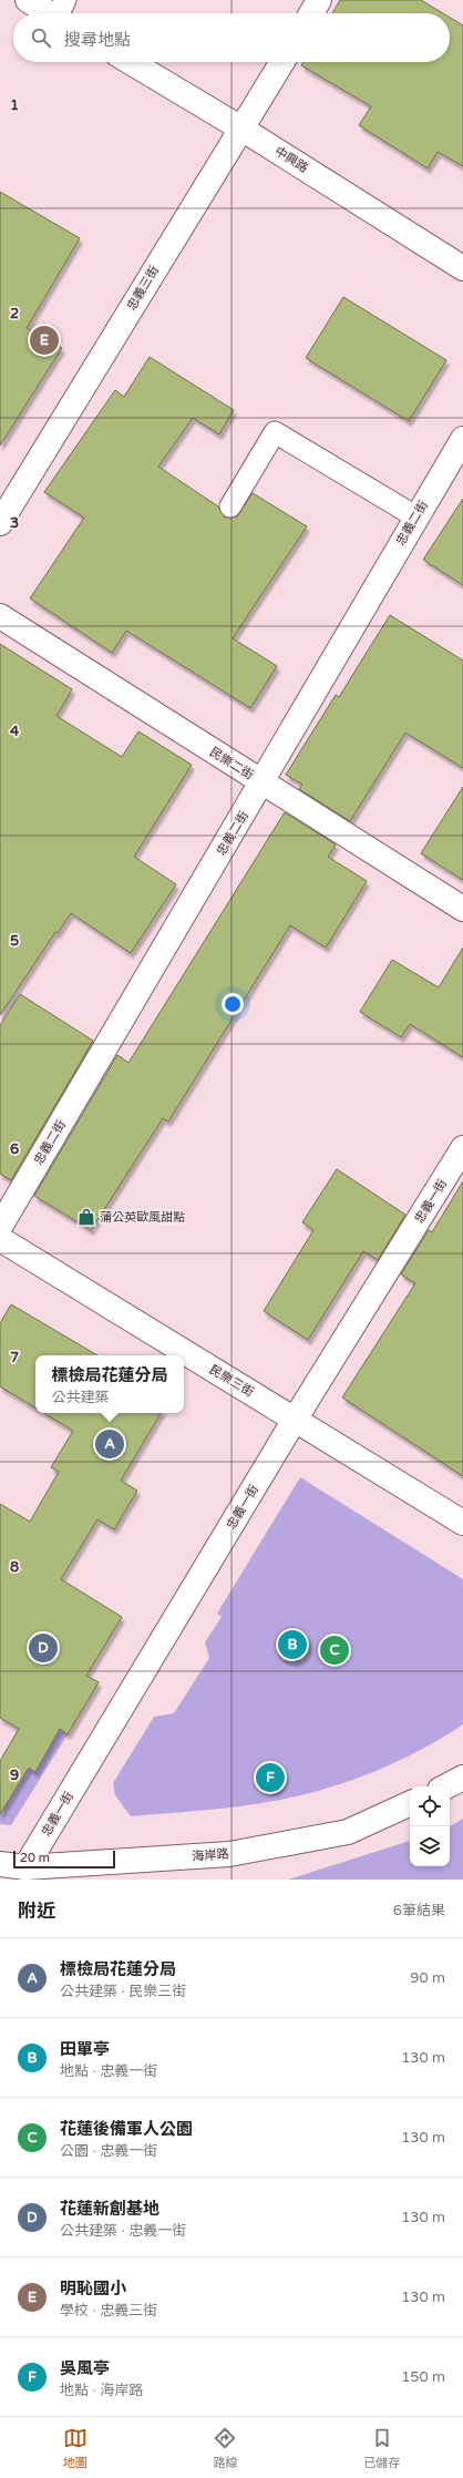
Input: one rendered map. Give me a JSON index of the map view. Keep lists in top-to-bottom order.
{
  "streets": {
    "street": [
      "中興路",
      "忠義三街",
      "忠義二街",
      "民樂二街",
      "忠義一街",
      "民樂三街",
      "海岸路"
    ]
  },
  "crossings": [
    ["中興路", "忠義三街"],
    ["忠義二街", "民樂二街"],
    ["忠義一街", "民樂三街"],
    ["忠義一街", "海岸路"]
  ],
  "places": {
    "shop": ["蒲公英歐風甜點"]
  },
  "scale_bar": "20 m",
  "page": {
    "search": "搜尋地點",
    "pins": [
      "E",
      "A",
      "B",
      "D",
      "C",
      "F"
    ],
    "popup": ["標檢局花蓮分局", "公共建築"],
    "scale": "20 m",
    "heading": ["附近", "6筆結果"],
    "list": [
      {
        "mark": "A",
        "name": "標檢局花蓮分局",
        "note": "公共建築 · 民樂三街",
        "value": "90 m"
      },
      {
        "mark": "B",
        "name": "田單亭",
        "note": "地點 · 忠義一街",
        "value": "130 m"
      },
      {
        "mark": "C",
        "name": "花蓮後備軍人公園",
        "note": "公園 · 忠義一街",
        "value": "130 m"
      },
      {
        "mark": "D",
        "name": "花蓮新創基地",
        "note": "公共建築 · 忠義一街",
        "value": "130 m"
      },
      {
        "mark": "E",
        "name": "明恥國小",
        "note": "學校 · 忠義三街",
        "value": "130 m"
      },
      {
        "mark": "F",
        "name": "吳風亭",
        "note": "地點 · 海岸路",
        "value": "150 m"
      }
    ],
    "nav": ["地圖", "路線", "已儲存"]
  },
  "grid": {
    "rows": [
      "1",
      "2",
      "3",
      "4",
      "5",
      "6",
      "7",
      "8",
      "9"
    ]
  }
}
